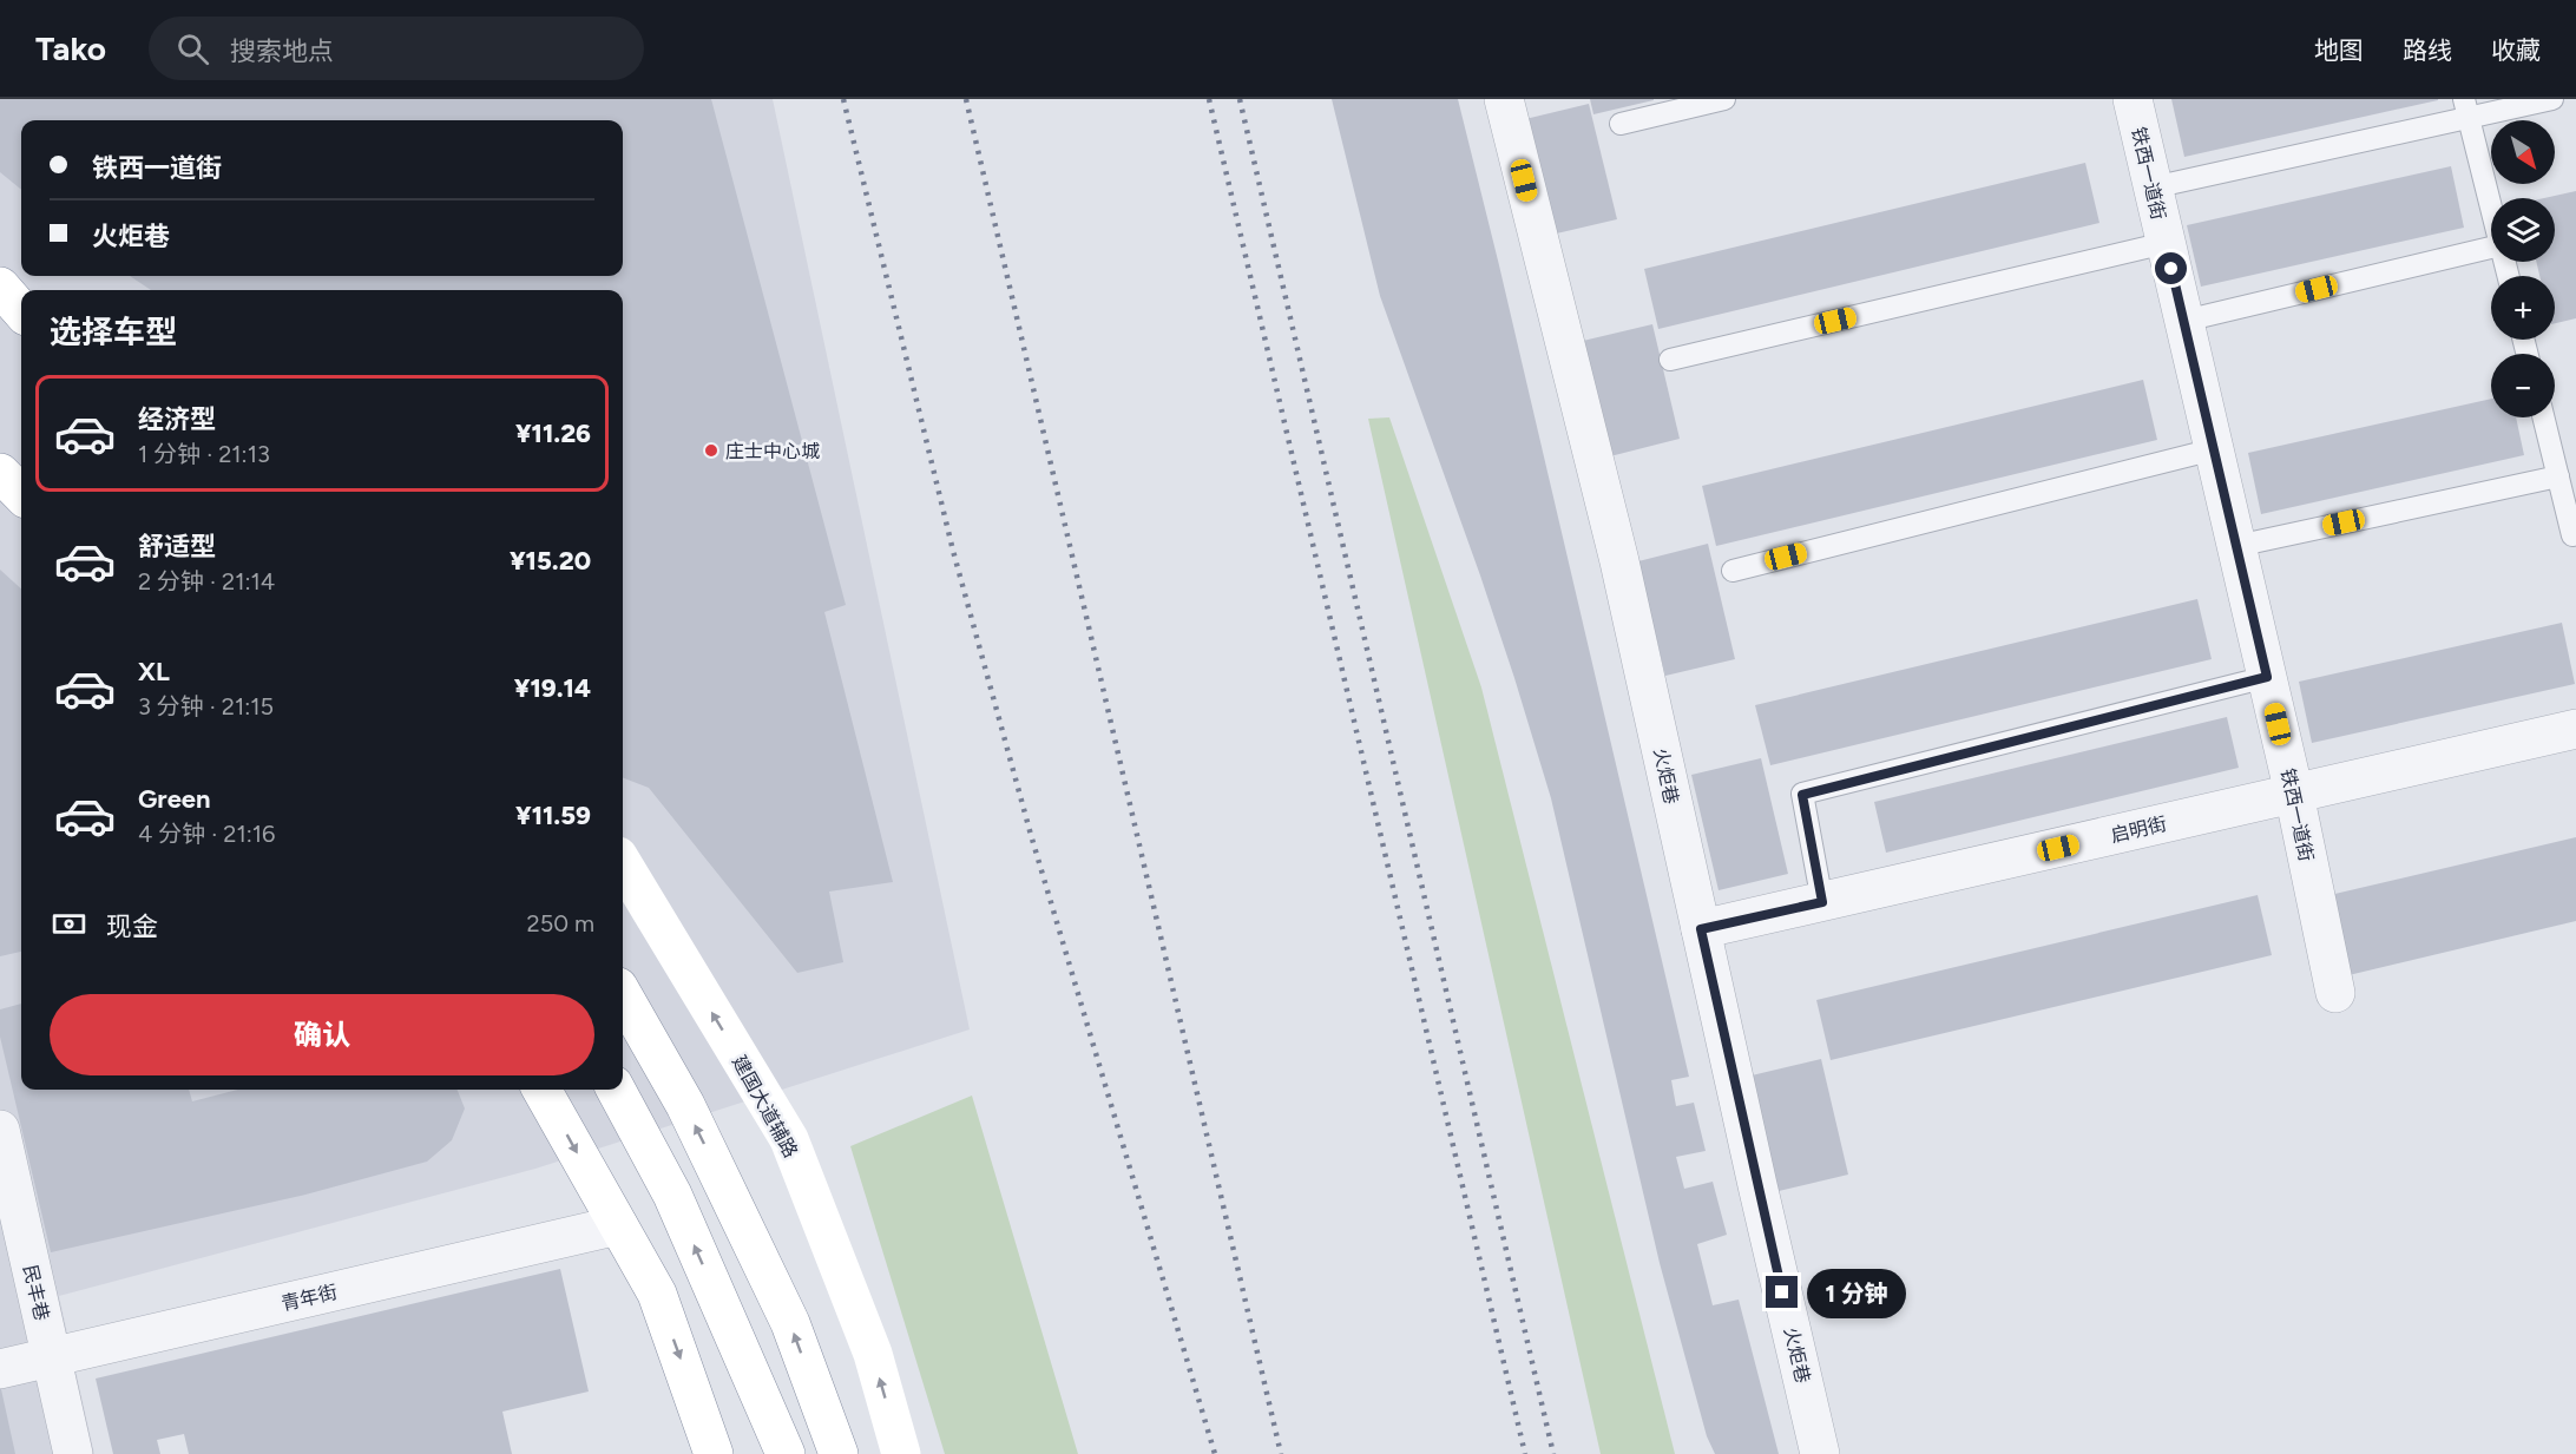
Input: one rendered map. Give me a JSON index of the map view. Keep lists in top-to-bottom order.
{
  "streets": {
    "main road": ["建国大道辅路"],
    "street": [
      "铁西一道街",
      "火炬巷",
      "启明街",
      "民丰巷",
      "青年街"
    ]
  },
  "crossings": [
    ["铁西一道街", "启明街"],
    ["火炬巷", "启明街"],
    ["民丰巷", "青年街"]
  ],
  "places": ["庄士中心城"],
  "north": "bottom right",
  "page": {
    "header": "Tako",
    "search": "搜索地点",
    "nav": ["地图", "路线", "收藏"],
    "map_buttons": ["+", "−"],
    "banner": ["铁西一道街", "火炬巷"],
    "heading": "选择车型",
    "list": [
      {
        "name": "经济型",
        "note": "1 分钟 · 21:13",
        "value": "¥11.26"
      },
      {
        "name": "舒适型",
        "note": "2 分钟 · 21:14",
        "value": "¥15.20"
      },
      {
        "name": "XL",
        "note": "3 分钟 · 21:15",
        "value": "¥19.14"
      },
      {
        "name": "Green",
        "note": "4 分钟 · 21:16",
        "value": "¥11.59"
      }
    ],
    "pay": ["现金", "250 m"],
    "buttons": "确认",
    "bubble": "1 分钟"
  }
}
